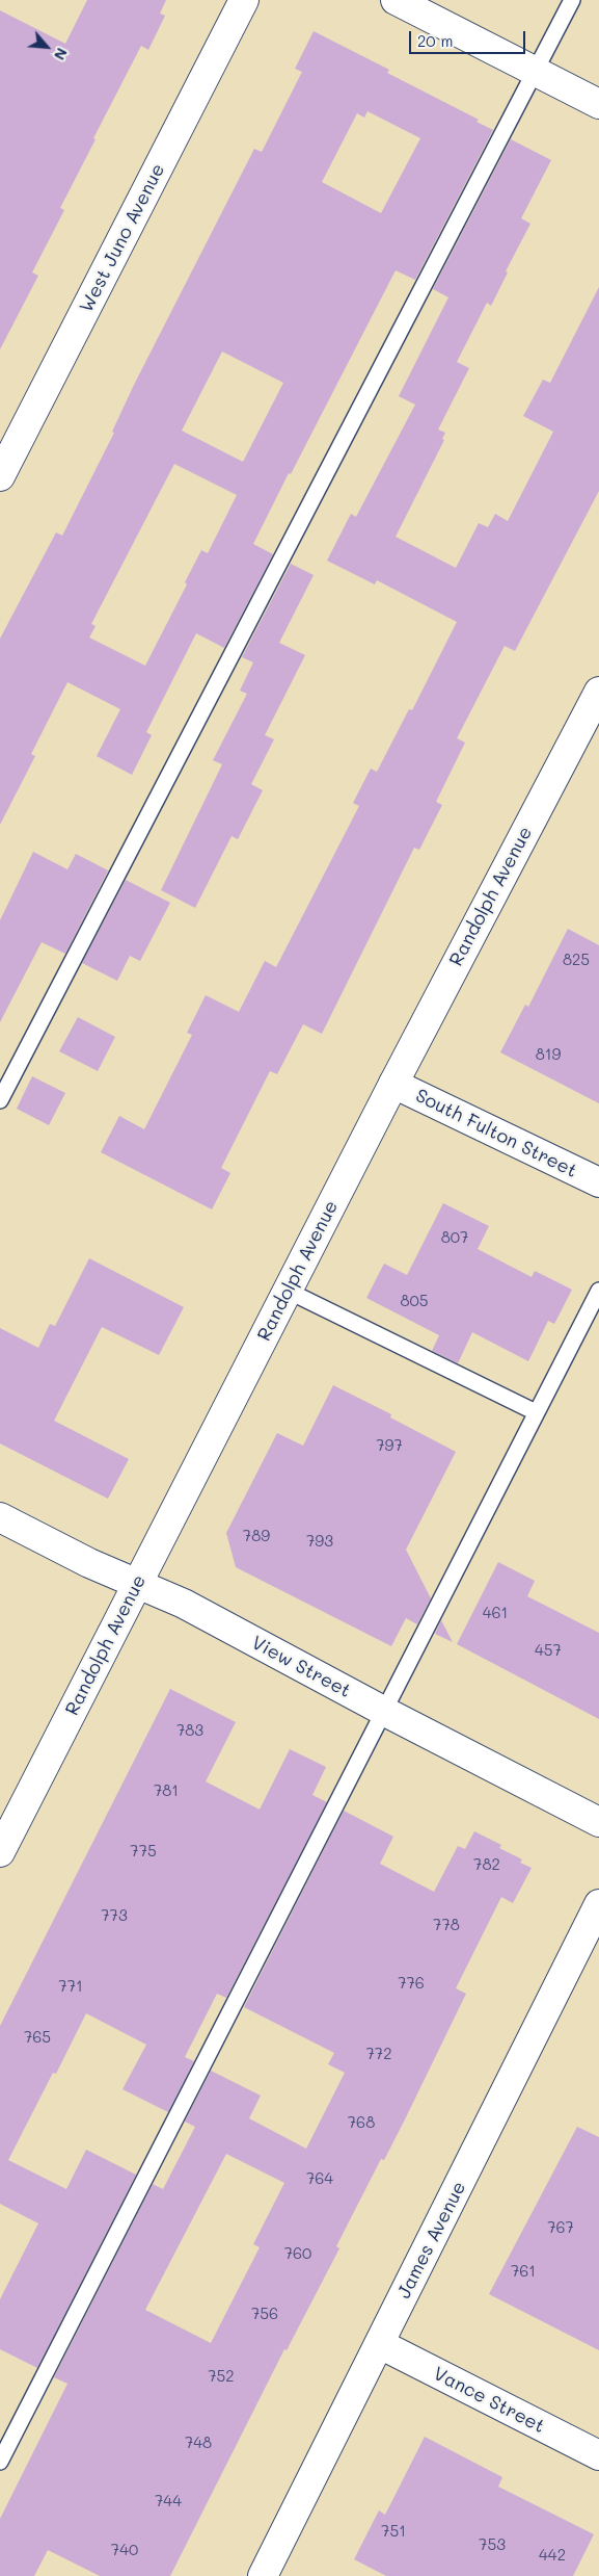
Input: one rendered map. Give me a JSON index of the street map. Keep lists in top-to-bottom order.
{
  "streets": {
    "street": [
      "West Juno Avenue",
      "Randolph Avenue",
      "South Fulton Street",
      "View Street",
      "James Avenue",
      "Vance Street"
    ]
  },
  "crossings": [
    ["Randolph Avenue", "South Fulton Street"],
    ["Randolph Avenue", "View Street"],
    ["James Avenue", "Vance Street"]
  ],
  "house_numbers": [
    "825",
    "819",
    "807",
    "805",
    "797",
    "789",
    "793",
    "461",
    "457",
    "783",
    "781",
    "775",
    "782",
    "773",
    "778",
    "776",
    "771",
    "765",
    "772",
    "768",
    "764",
    "767",
    "760",
    "761",
    "756",
    "752",
    "748",
    "744",
    "751",
    "753",
    "740",
    "442"
  ],
  "scale_bar": "20 m",
  "north": "bottom right"
}
